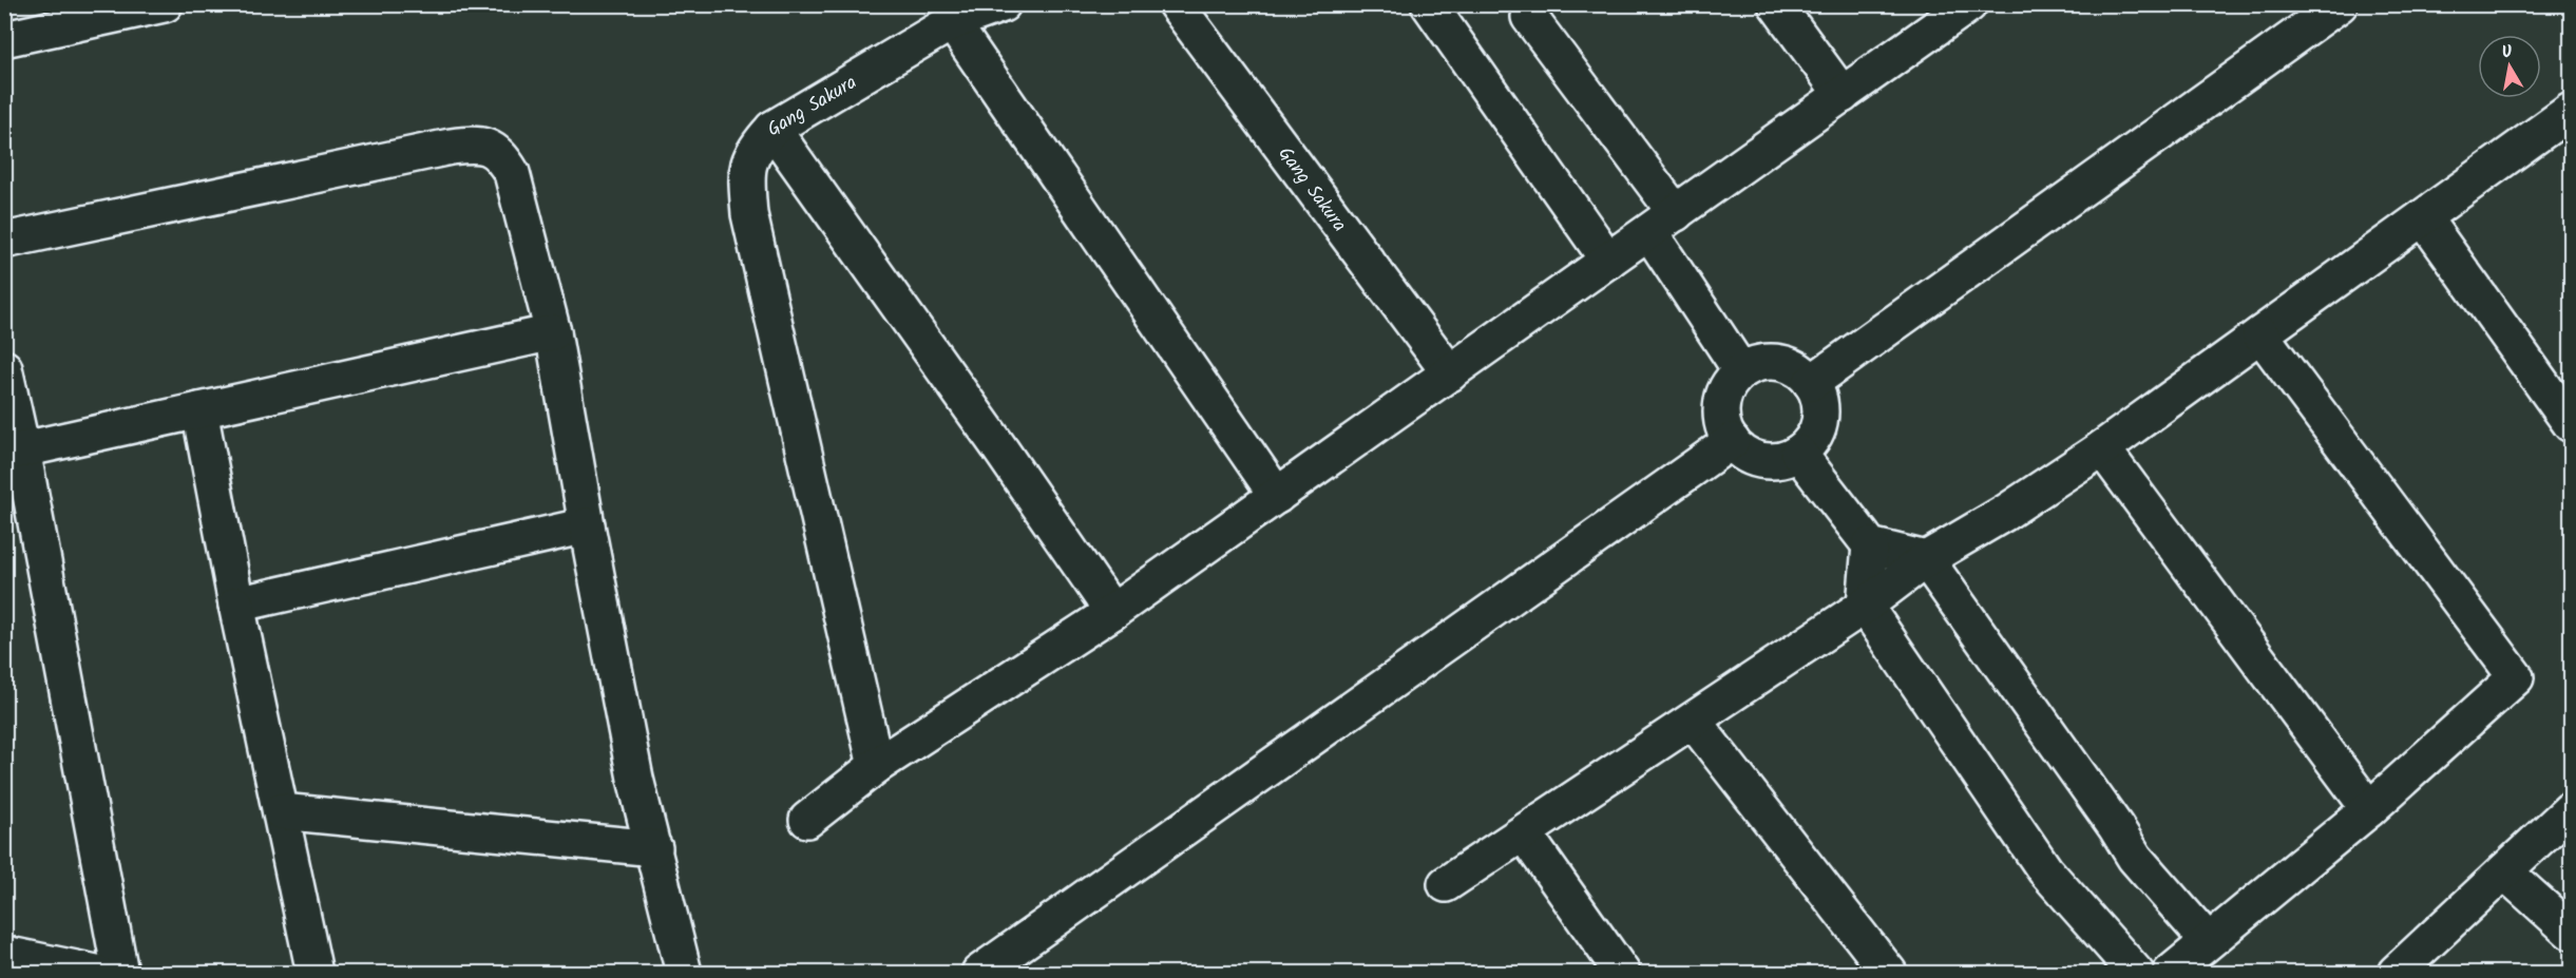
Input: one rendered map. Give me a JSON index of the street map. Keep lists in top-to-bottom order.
{
  "streets": {
    "street": ["Gang Sakura"]
  },
  "north": "top"
}
